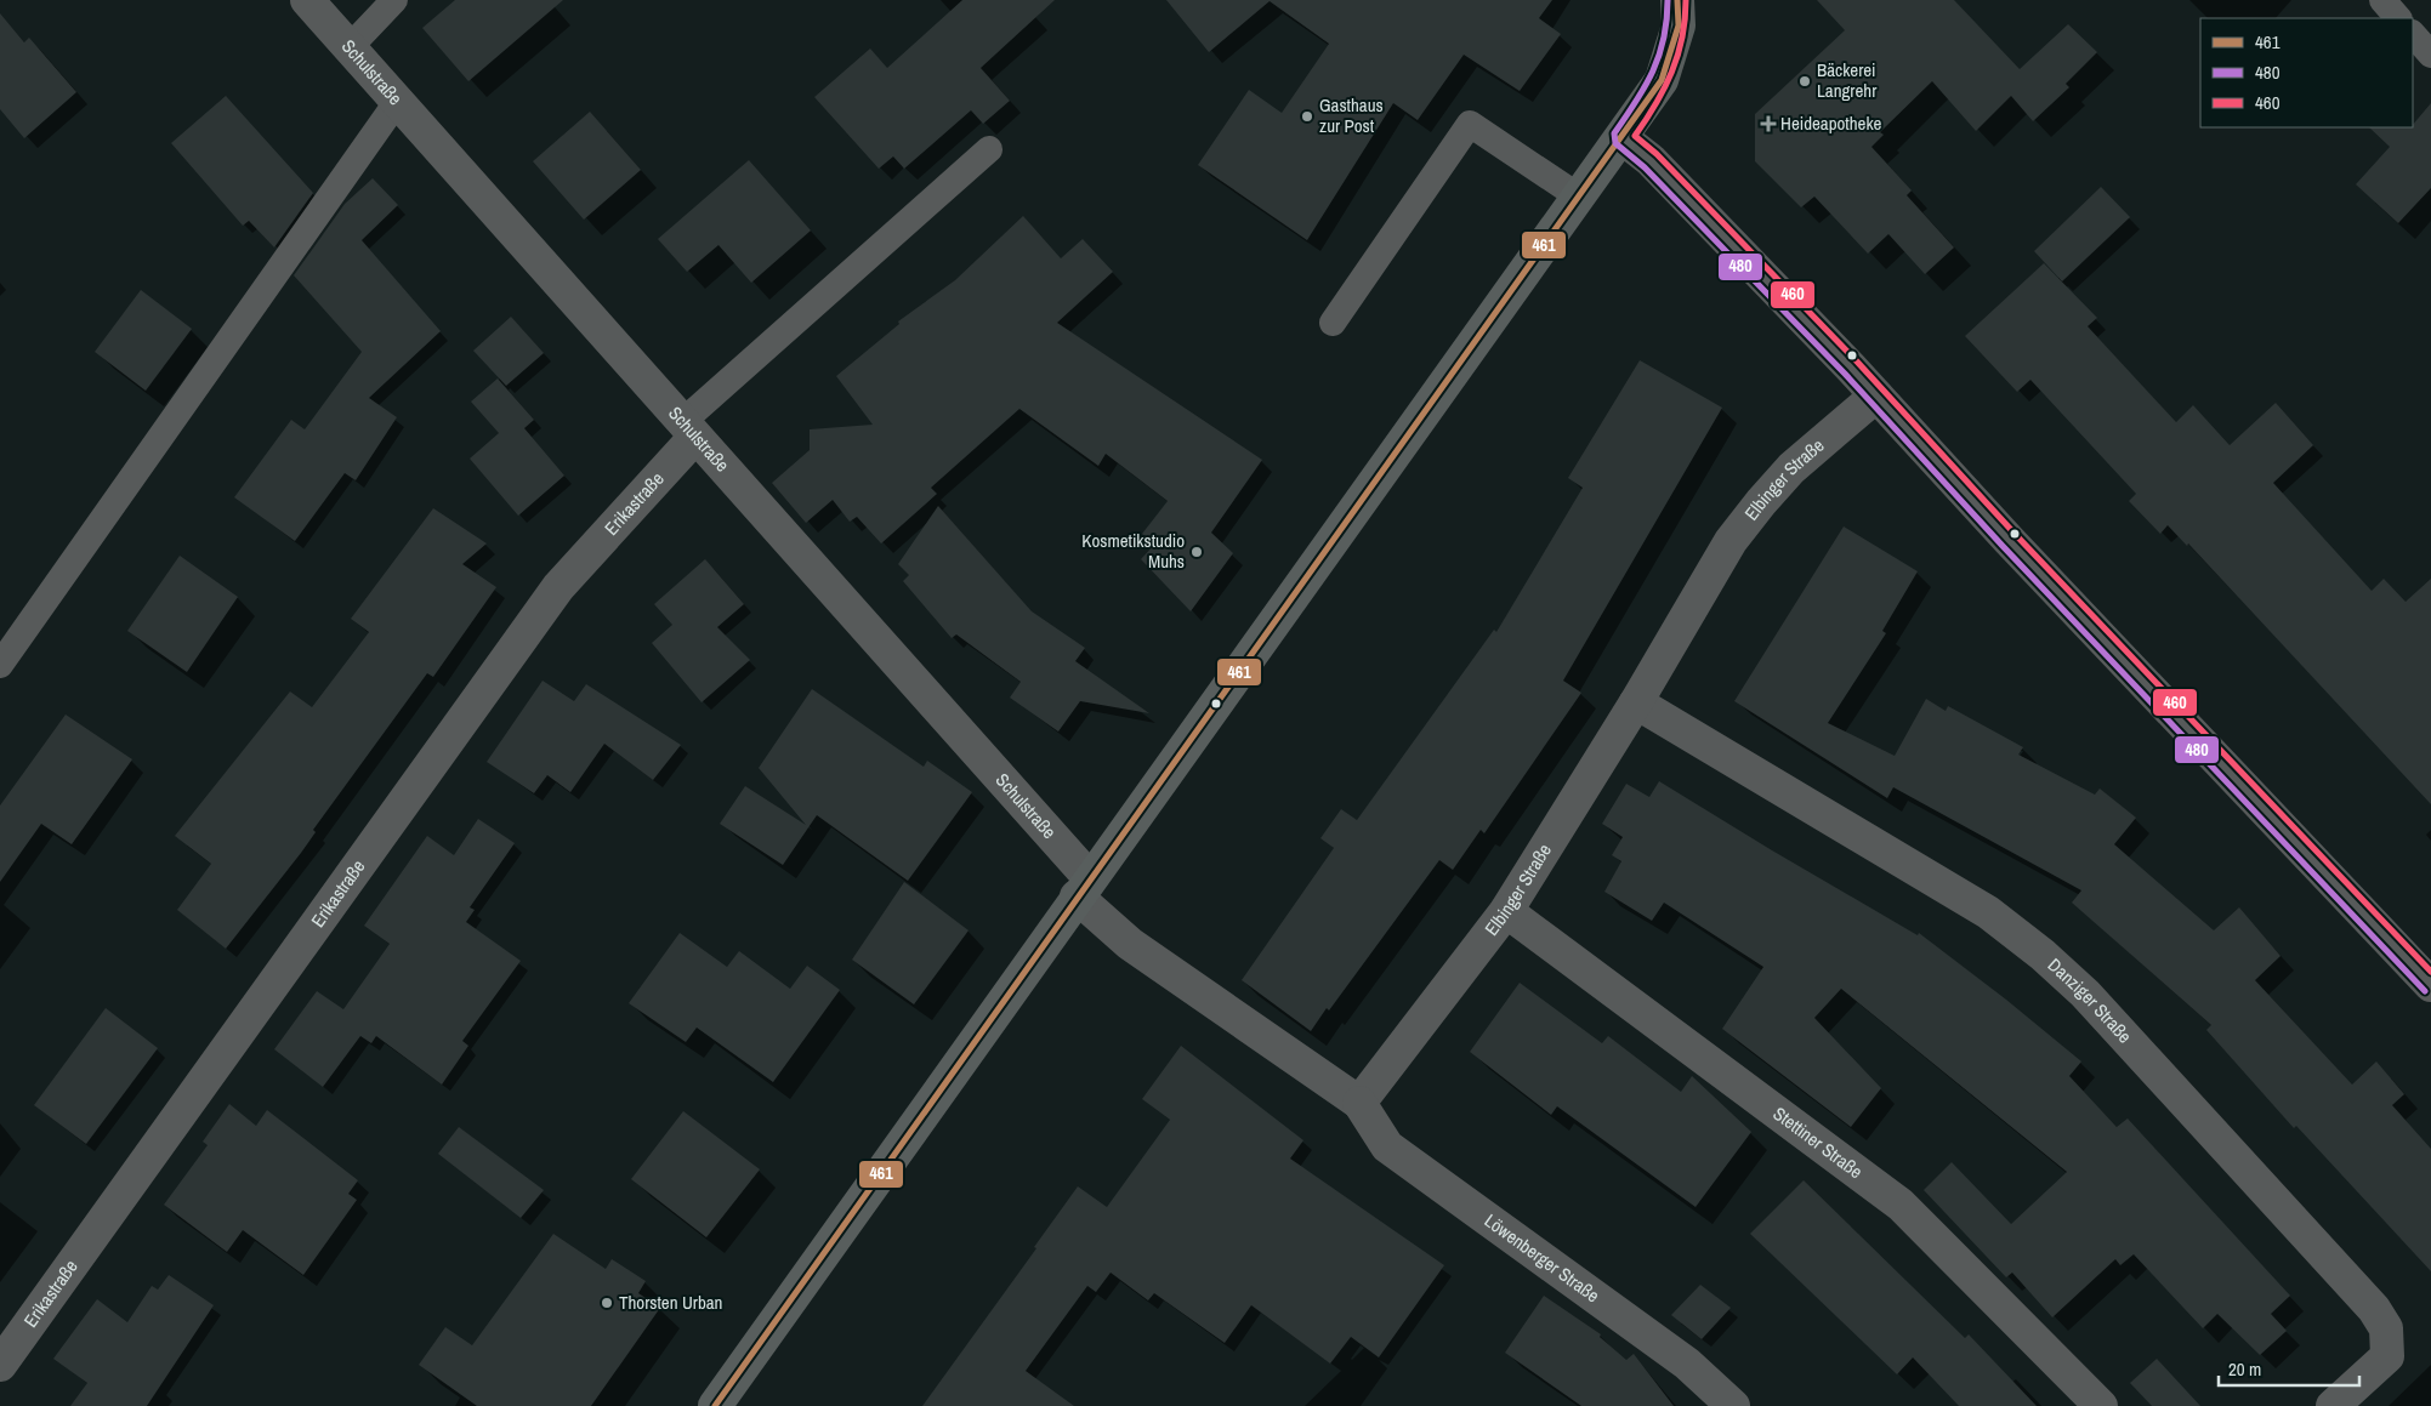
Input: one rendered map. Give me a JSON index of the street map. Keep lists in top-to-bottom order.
{
  "streets": {
    "street": [
      "Schulstraße",
      "Elbinger Straße",
      "Erikastraße",
      "Danziger Straße",
      "Stettiner Straße",
      "Löwenberger Straße"
    ]
  },
  "crossings": [
    ["Schulstraße", "Erikastraße"],
    ["Elbinger Straße", "Danziger Straße"],
    ["Elbinger Straße", "Stettiner Straße"],
    ["Elbinger Straße", "Löwenberger Straße"]
  ],
  "places": {
    "other": [
      "Bäckerei Langrehr",
      "Gasthaus zur Post",
      "Kosmetikstudio Muhs",
      "Thorsten Urban"
    ],
    "health": ["Heideapotheke"]
  },
  "lines": ["transit line 461", "transit line 480", "transit line 460"],
  "legend": ["461", "480", "460"],
  "scale_bar": "20 m"
}
